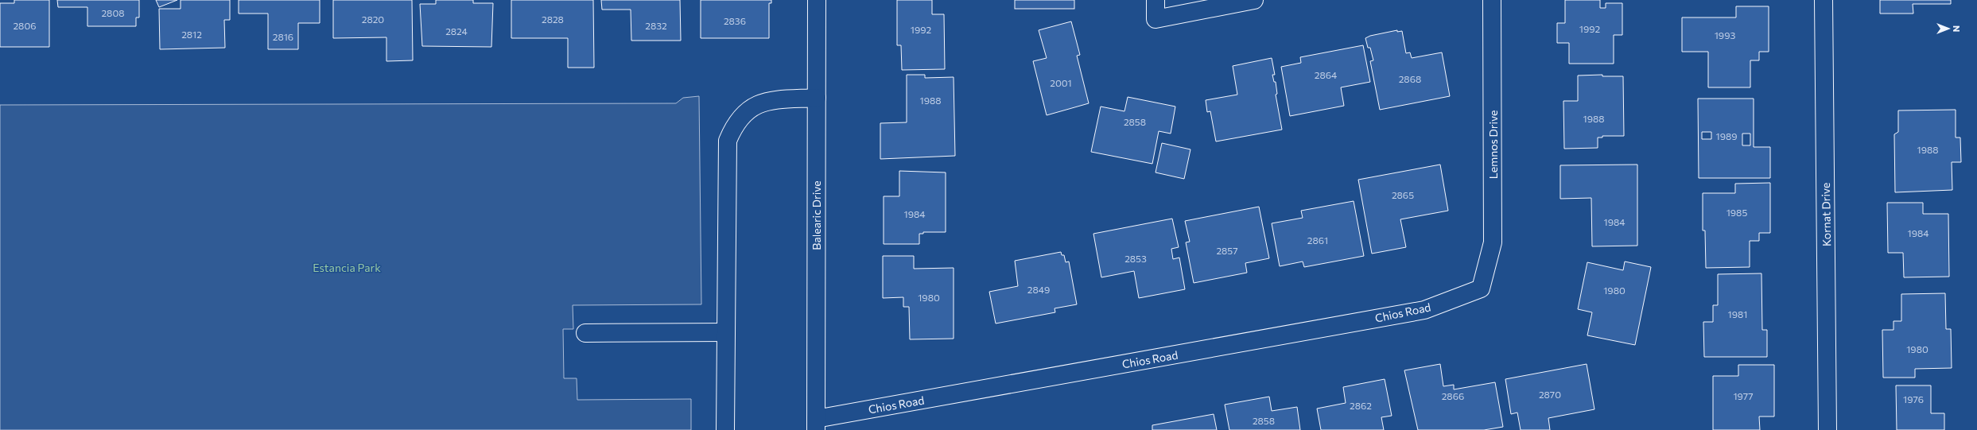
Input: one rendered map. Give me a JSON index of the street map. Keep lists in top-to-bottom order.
{
  "streets": {
    "street": [
      "Lemnos Drive",
      "Kornat Drive",
      "Balearic Drive",
      "Chios Road"
    ]
  },
  "crossings": [
    ["Lemnos Drive", "Chios Road"],
    ["Balearic Drive", "Chios Road"]
  ],
  "parks": ["Estancia Park"],
  "house_numbers": [
    "2808",
    "2820",
    "2828",
    "2836",
    "2806",
    "2832",
    "1992",
    "1992",
    "2824",
    "2812",
    "1993",
    "2816",
    "2864",
    "2868",
    "2001",
    "1988",
    "1988",
    "2858",
    "1989",
    "1988",
    "2865",
    "1985",
    "1984",
    "1984",
    "1984",
    "2861",
    "2857",
    "2853",
    "2849",
    "1980",
    "1980",
    "1981",
    "1980",
    "2870",
    "2866",
    "1977",
    "1976",
    "2862",
    "2858"
  ],
  "north": "right"
}
